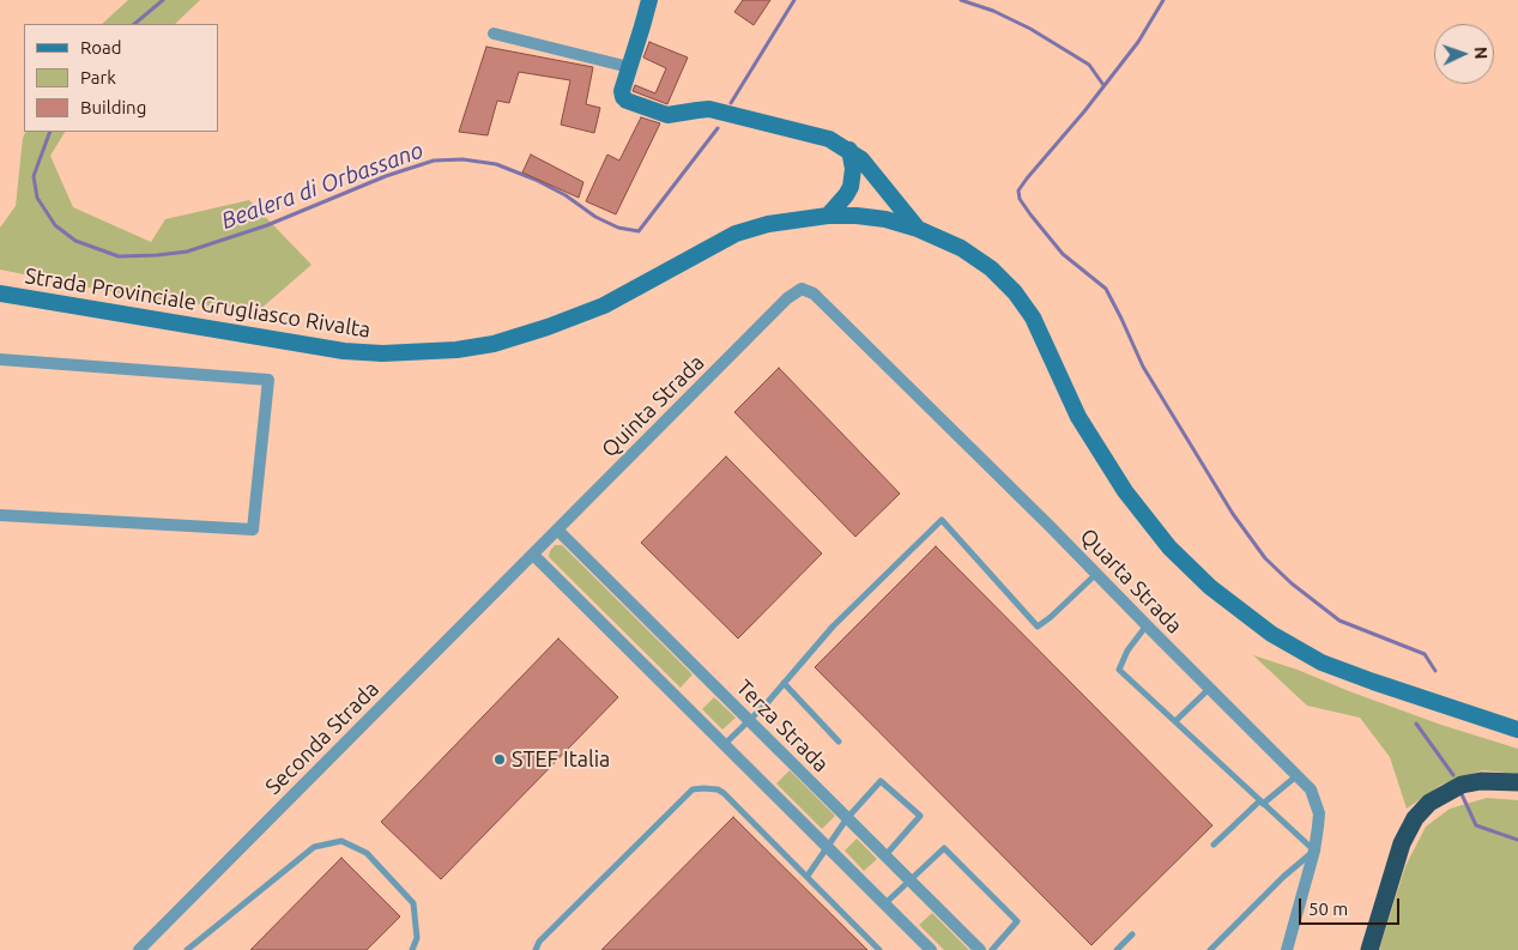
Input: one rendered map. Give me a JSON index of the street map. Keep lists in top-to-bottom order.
{
  "streets": {
    "street": [
      "Strada Provinciale Grugliasco Rivalta",
      "Quinta Strada",
      "Quarta Strada",
      "Terza Strada",
      "Seconda Strada"
    ]
  },
  "crossings": [
    ["Quinta Strada", "Quarta Strada"],
    ["Quinta Strada", "Terza Strada"],
    ["Quinta Strada", "Seconda Strada"]
  ],
  "water": ["Bealera di Orbassano"],
  "places": ["STEF Italia"],
  "legend": ["Road", "Park", "Building"],
  "scale_bar": "50 m",
  "north": "right"
}
